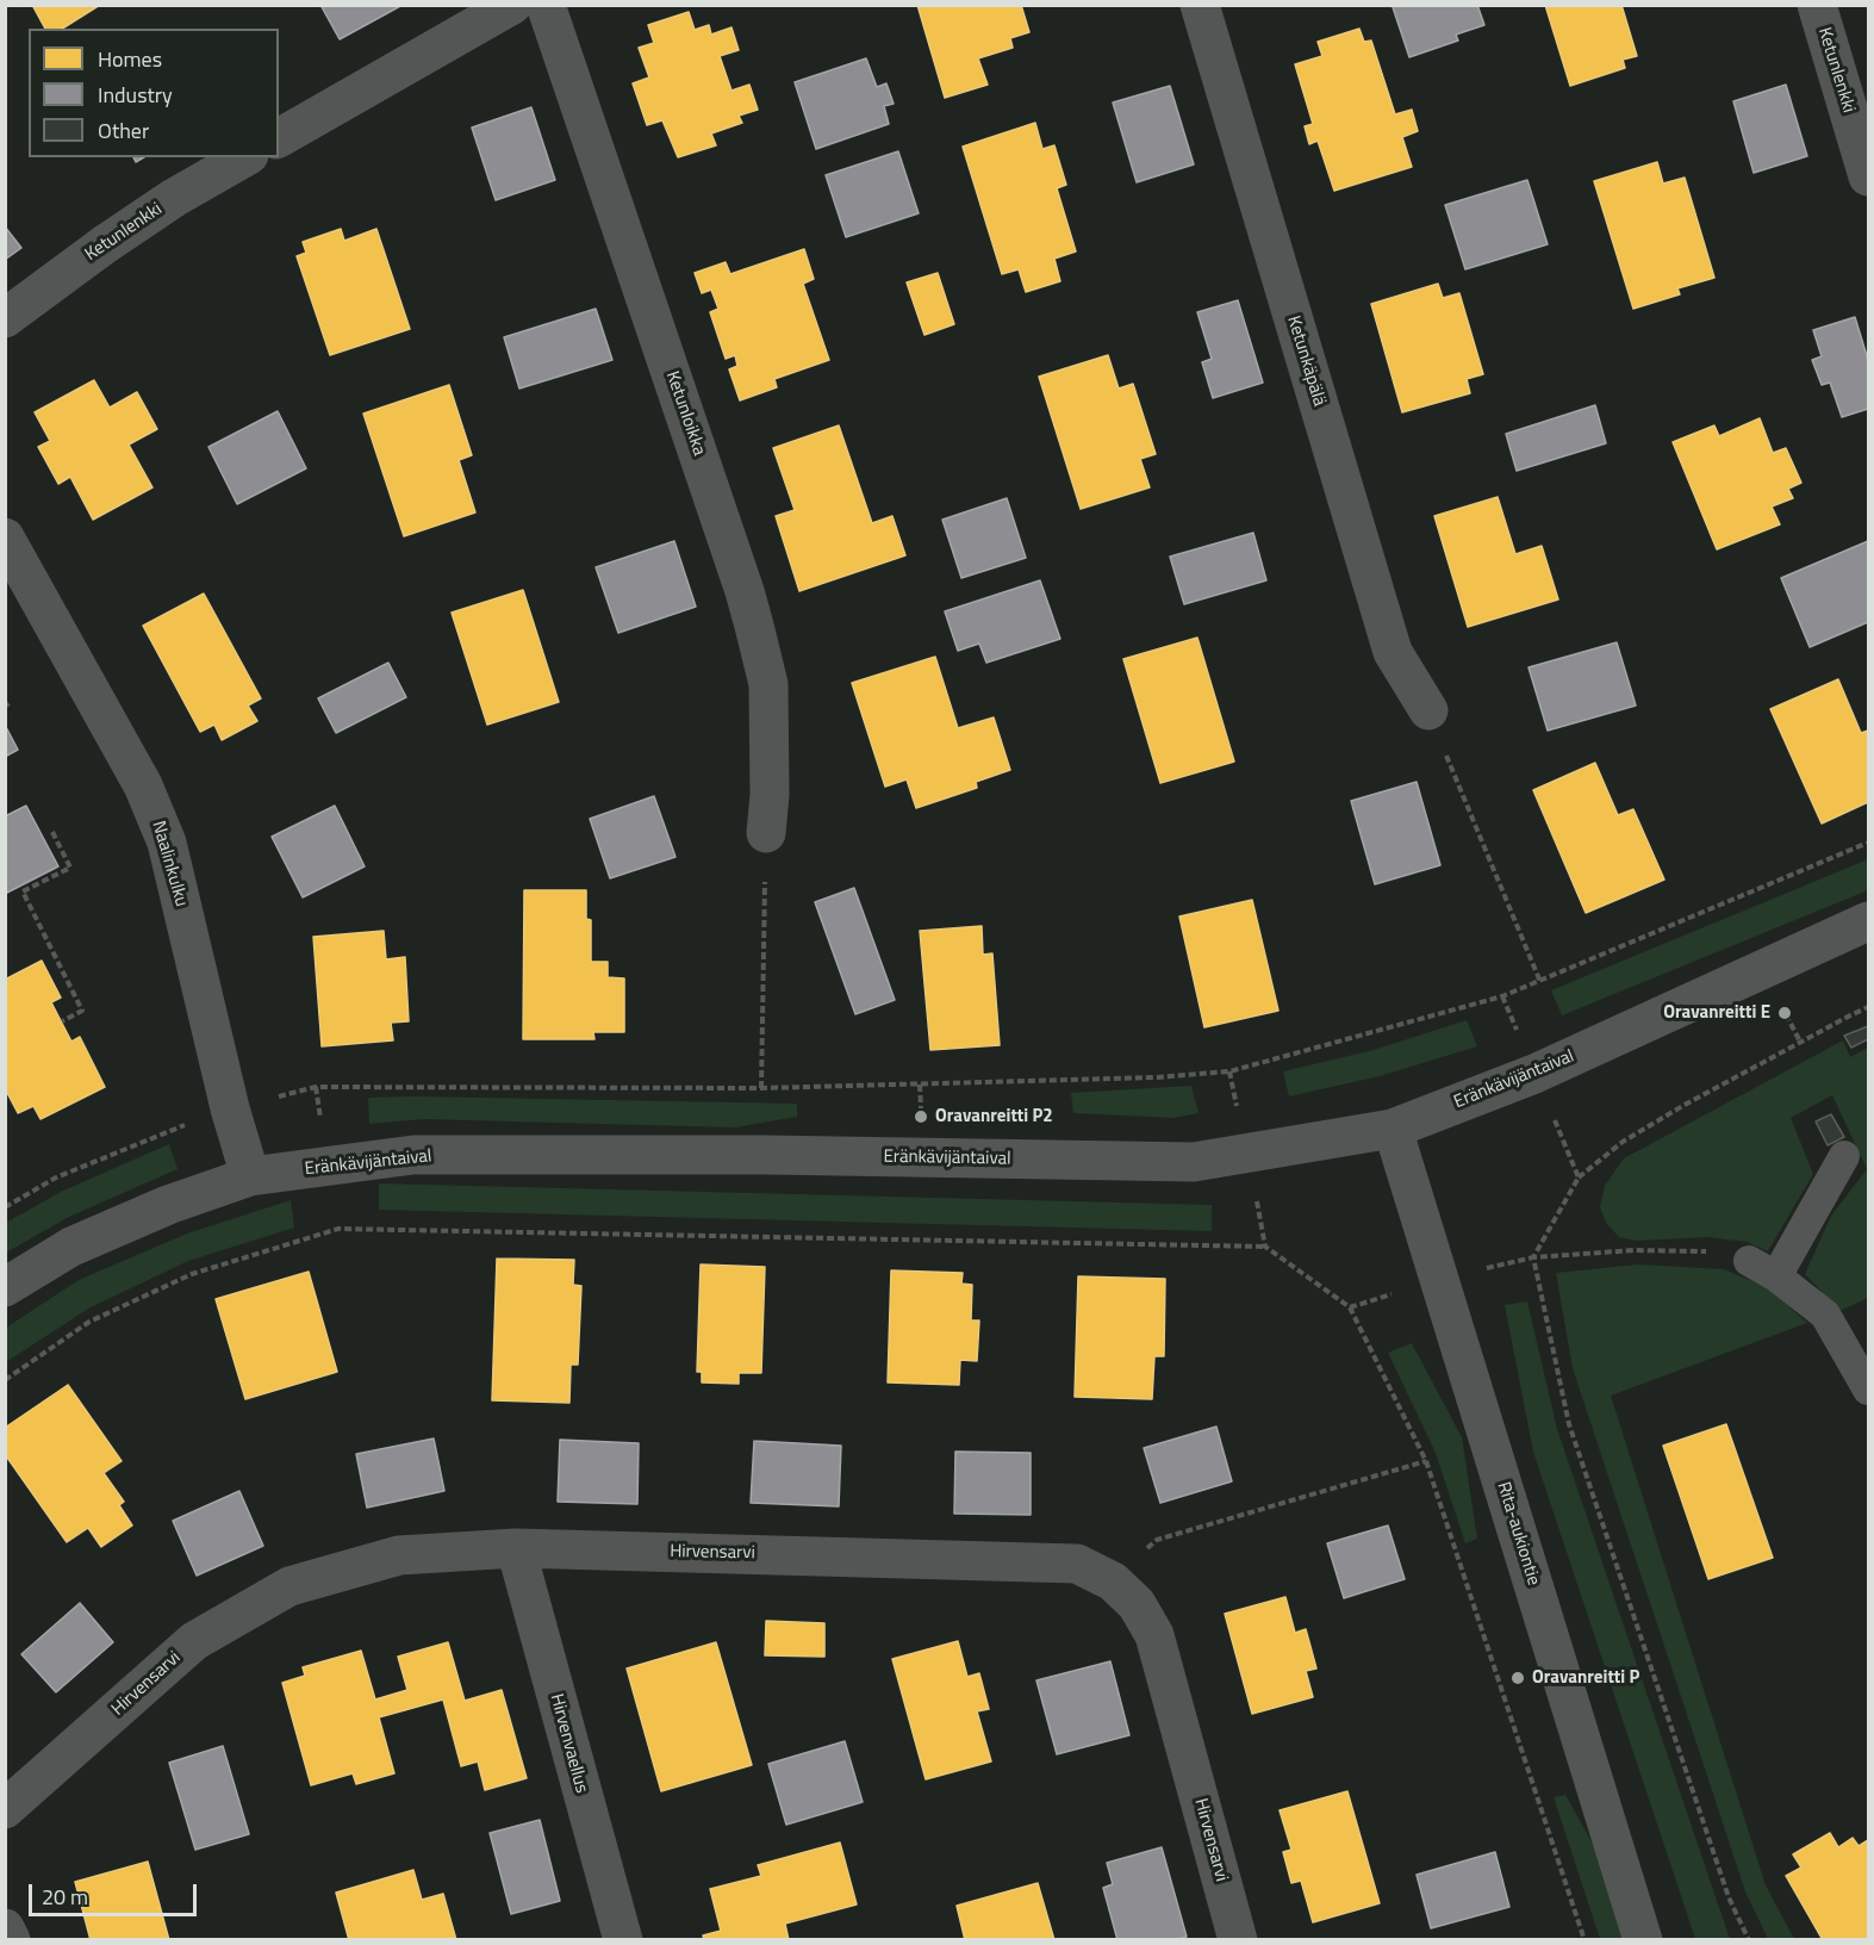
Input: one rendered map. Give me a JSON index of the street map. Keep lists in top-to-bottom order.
{
  "streets": {
    "street": [
      "Ketunlenkki",
      "Ketunkäpälä",
      "Ketunloikka",
      "Naalinkulku",
      "Eränkävijäntaival",
      "Rita-aukiontie",
      "Hirvensarvi",
      "Hirvenvaellus"
    ]
  },
  "crossings": [
    ["Naalinkulku", "Eränkävijäntaival"],
    ["Eränkävijäntaival", "Rita-aukiontie"],
    ["Hirvensarvi", "Hirvenvaellus"]
  ],
  "places": ["Oravanreitti E", "Oravanreitti P2", "Oravanreitti P"],
  "legend": ["Homes", "Industry", "Other"],
  "scale_bar": "20 m"
}
